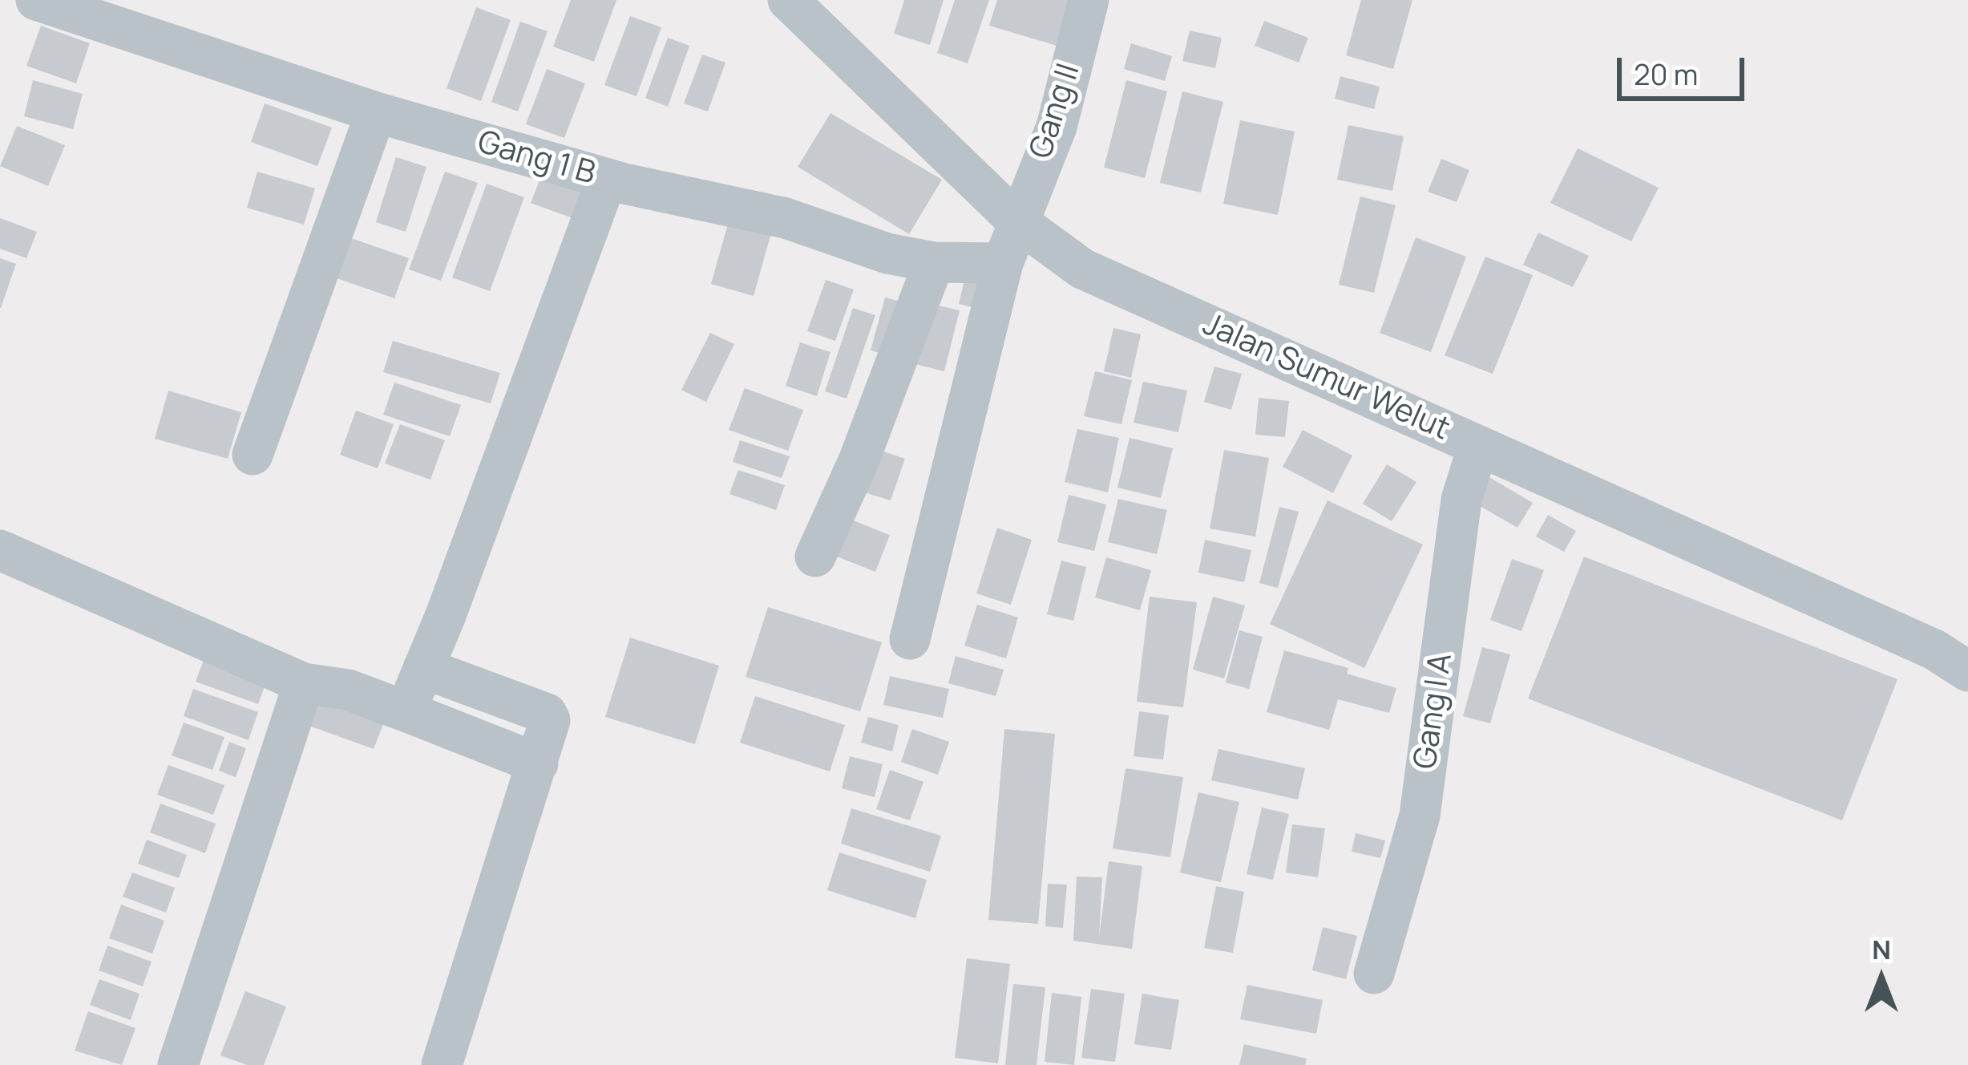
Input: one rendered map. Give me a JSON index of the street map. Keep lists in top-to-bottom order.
{
  "streets": {
    "street": [
      "Gang II",
      "Gang 1 B",
      "Jalan Sumur Welut",
      "Gang I A"
    ]
  },
  "crossings": [
    ["Gang II", "Jalan Sumur Welut"],
    ["Jalan Sumur Welut", "Gang I A"]
  ],
  "scale_bar": "20 m",
  "north": "top"
}
